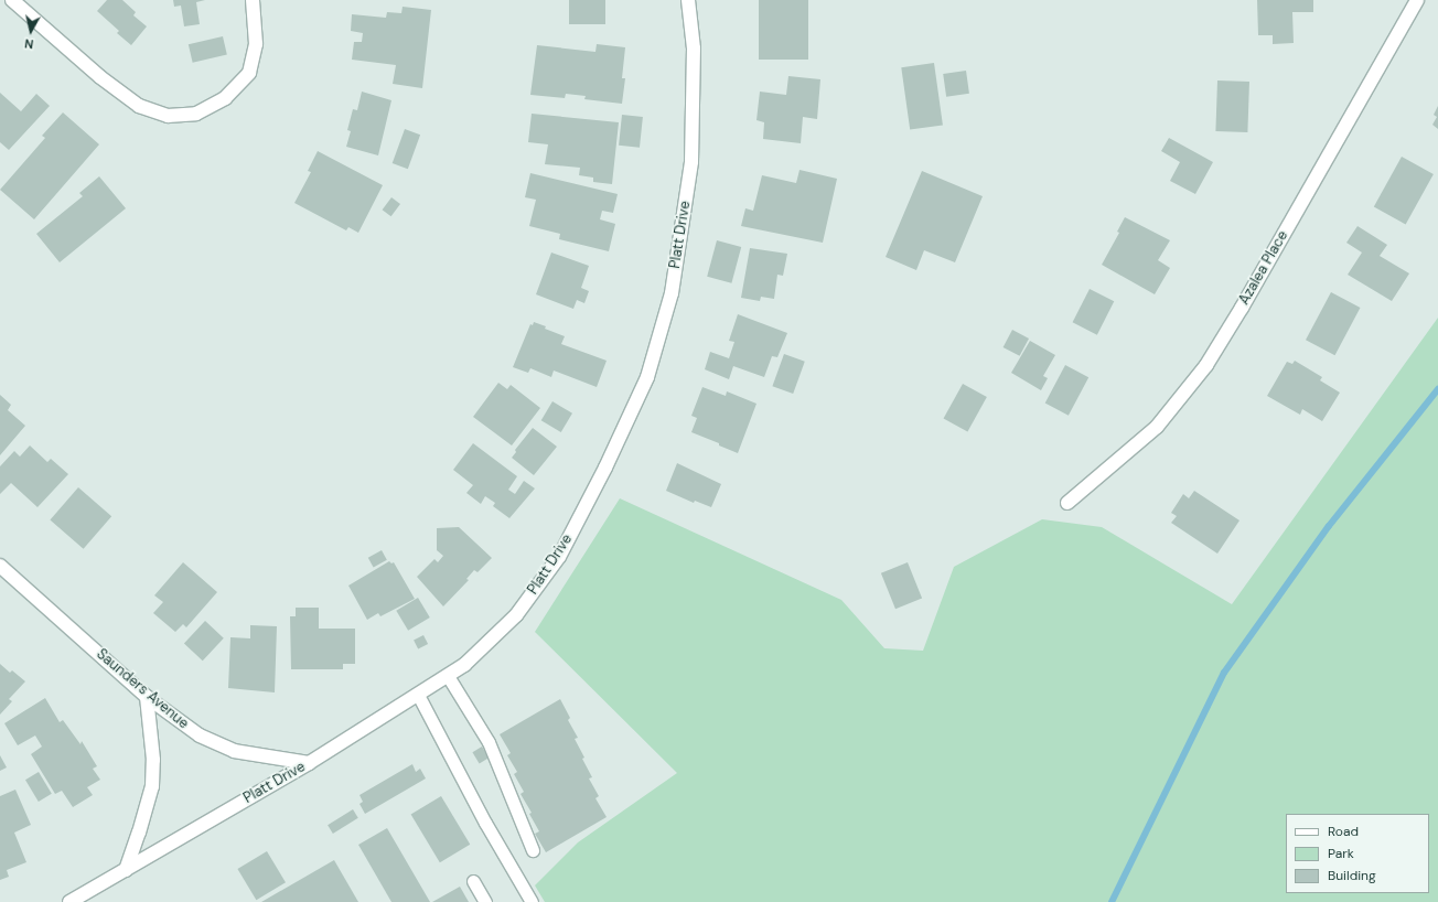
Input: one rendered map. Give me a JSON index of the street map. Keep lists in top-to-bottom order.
{
  "streets": {
    "street": ["Platt Drive", "Azalea Place", "Saunders Avenue"]
  },
  "crossings": [
    ["Platt Drive", "Saunders Avenue"]
  ],
  "legend": ["Road", "Park", "Building"],
  "north": "bottom"
}
